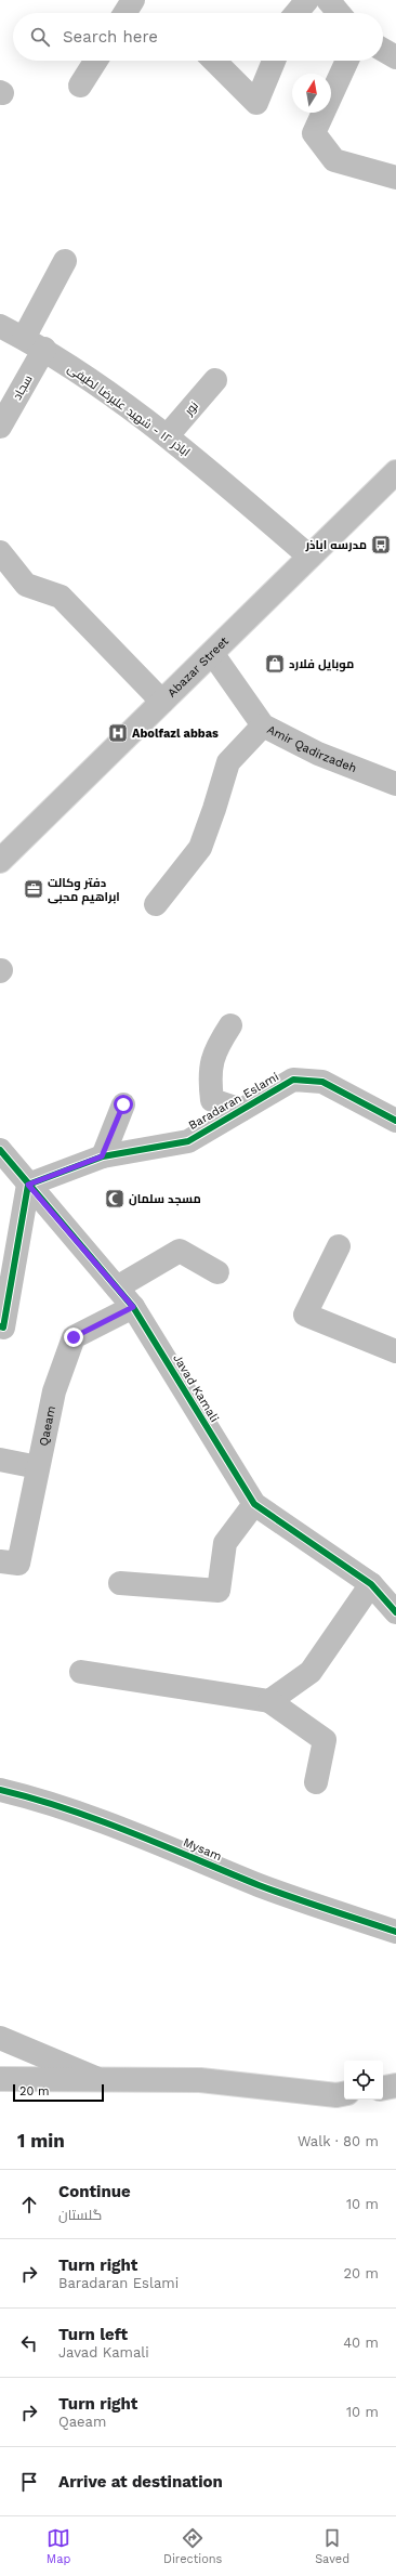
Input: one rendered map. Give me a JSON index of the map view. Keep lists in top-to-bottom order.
{
  "streets": {
    "street": [
      "سجاد",
      "نور",
      "اباذر ۱۲ - شهید علیرضا لطیفی",
      "Abazar Street",
      "Amir Qadirzadeh",
      "Baradaran Eslami",
      "Javad Kamali",
      "Qaeam",
      "Mysam"
    ]
  },
  "crossings": [
    ["سجاد", "اباذر ۱۲ - شهید علیرضا لطیفی"],
    ["نور", "اباذر ۱۲ - شهید علیرضا لطیفی"],
    ["اباذر ۱۲ - شهید علیرضا لطیفی", "Abazar Street"],
    ["Abazar Street", "Amir Qadirzadeh"],
    ["Baradaran Eslami", "Javad Kamali"],
    ["Javad Kamali", "Qaeam"]
  ],
  "places": {
    "bus stop": ["مدرسه اباذر"],
    "shop": ["موبایل فلارد"],
    "hospital": ["Abolfazl abbas"],
    "office": ["دفتر وکالت ابراهیم محبی"],
    "mosque": ["مسجد سلمان"]
  },
  "scale_bar": "20 m",
  "north": "top",
  "page": {
    "search": "Search here",
    "scale": "20 m",
    "heading": ["1 min", "Walk · 80 m"],
    "list": [
      ["Continue", "گلستان", "10 m"],
      ["Turn right", "Baradaran Eslami", "20 m"],
      ["Turn left", "Javad Kamali", "40 m"],
      ["Turn right", "Qaeam", "10 m"],
      "Arrive at destination"
    ],
    "nav": ["Map", "Directions", "Saved"]
  }
}
